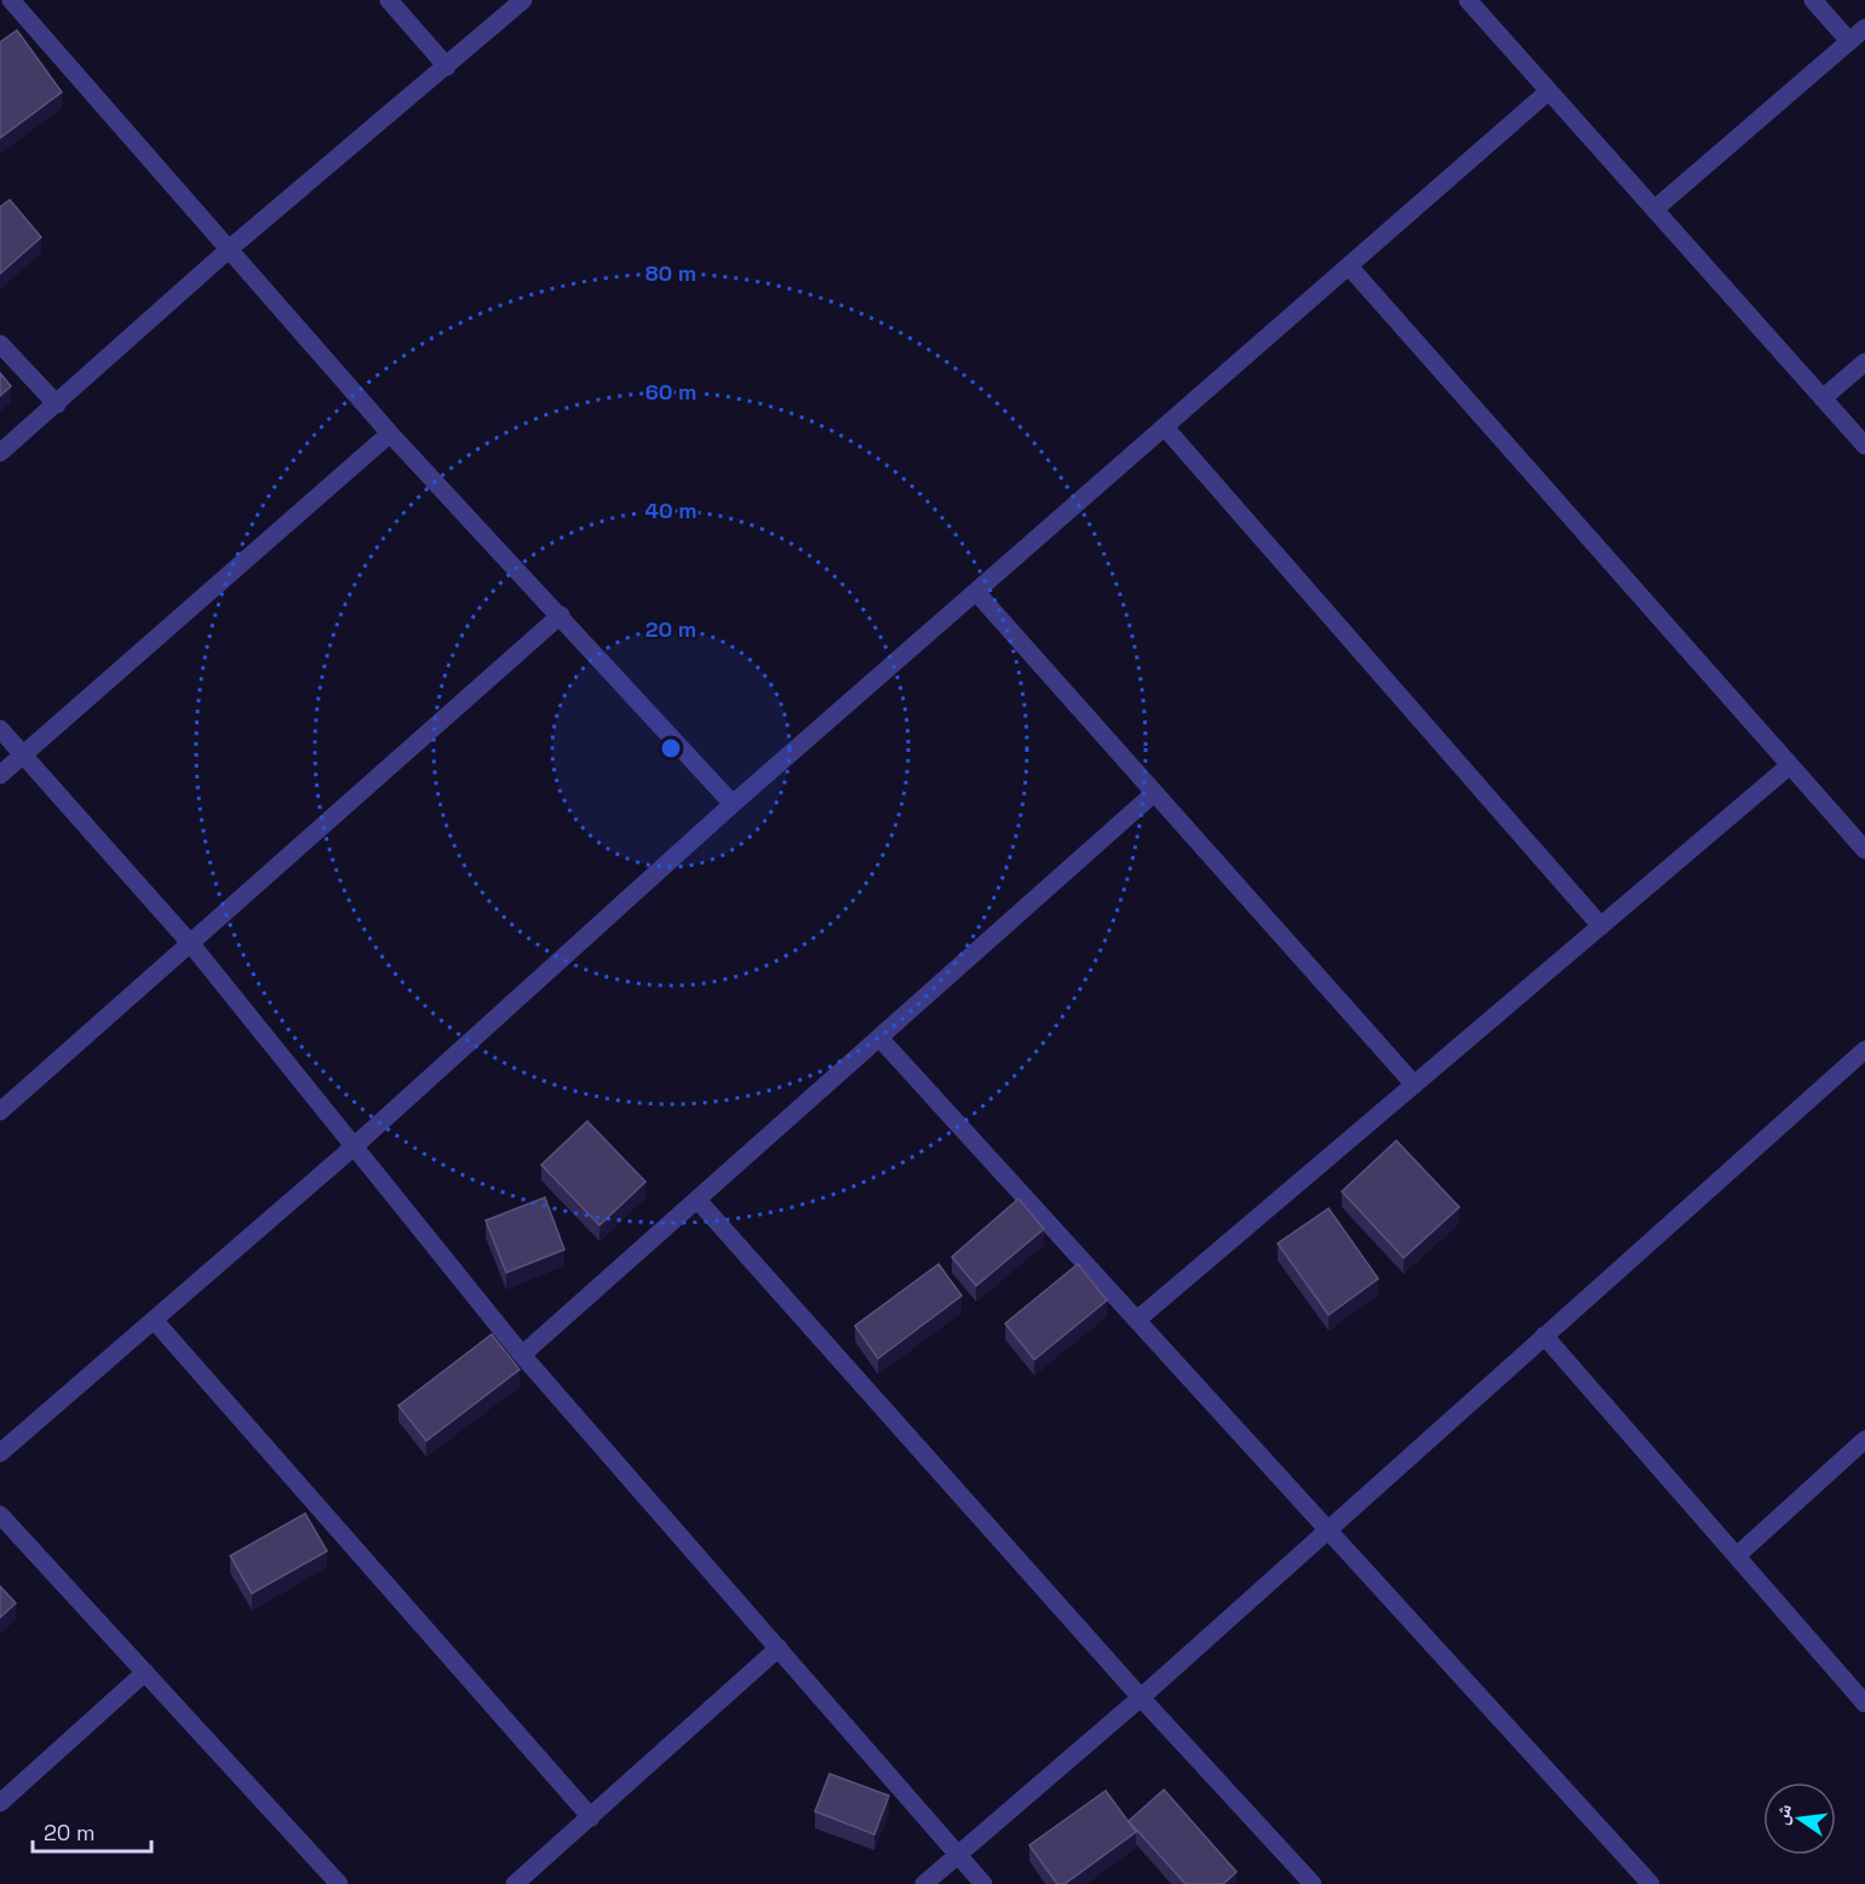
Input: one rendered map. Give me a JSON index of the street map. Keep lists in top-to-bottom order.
{
  "scale_bar": "20 m",
  "north": "left",
  "rings": [
    "80 m",
    "60 m",
    "40 m",
    "20 m"
  ]
}
